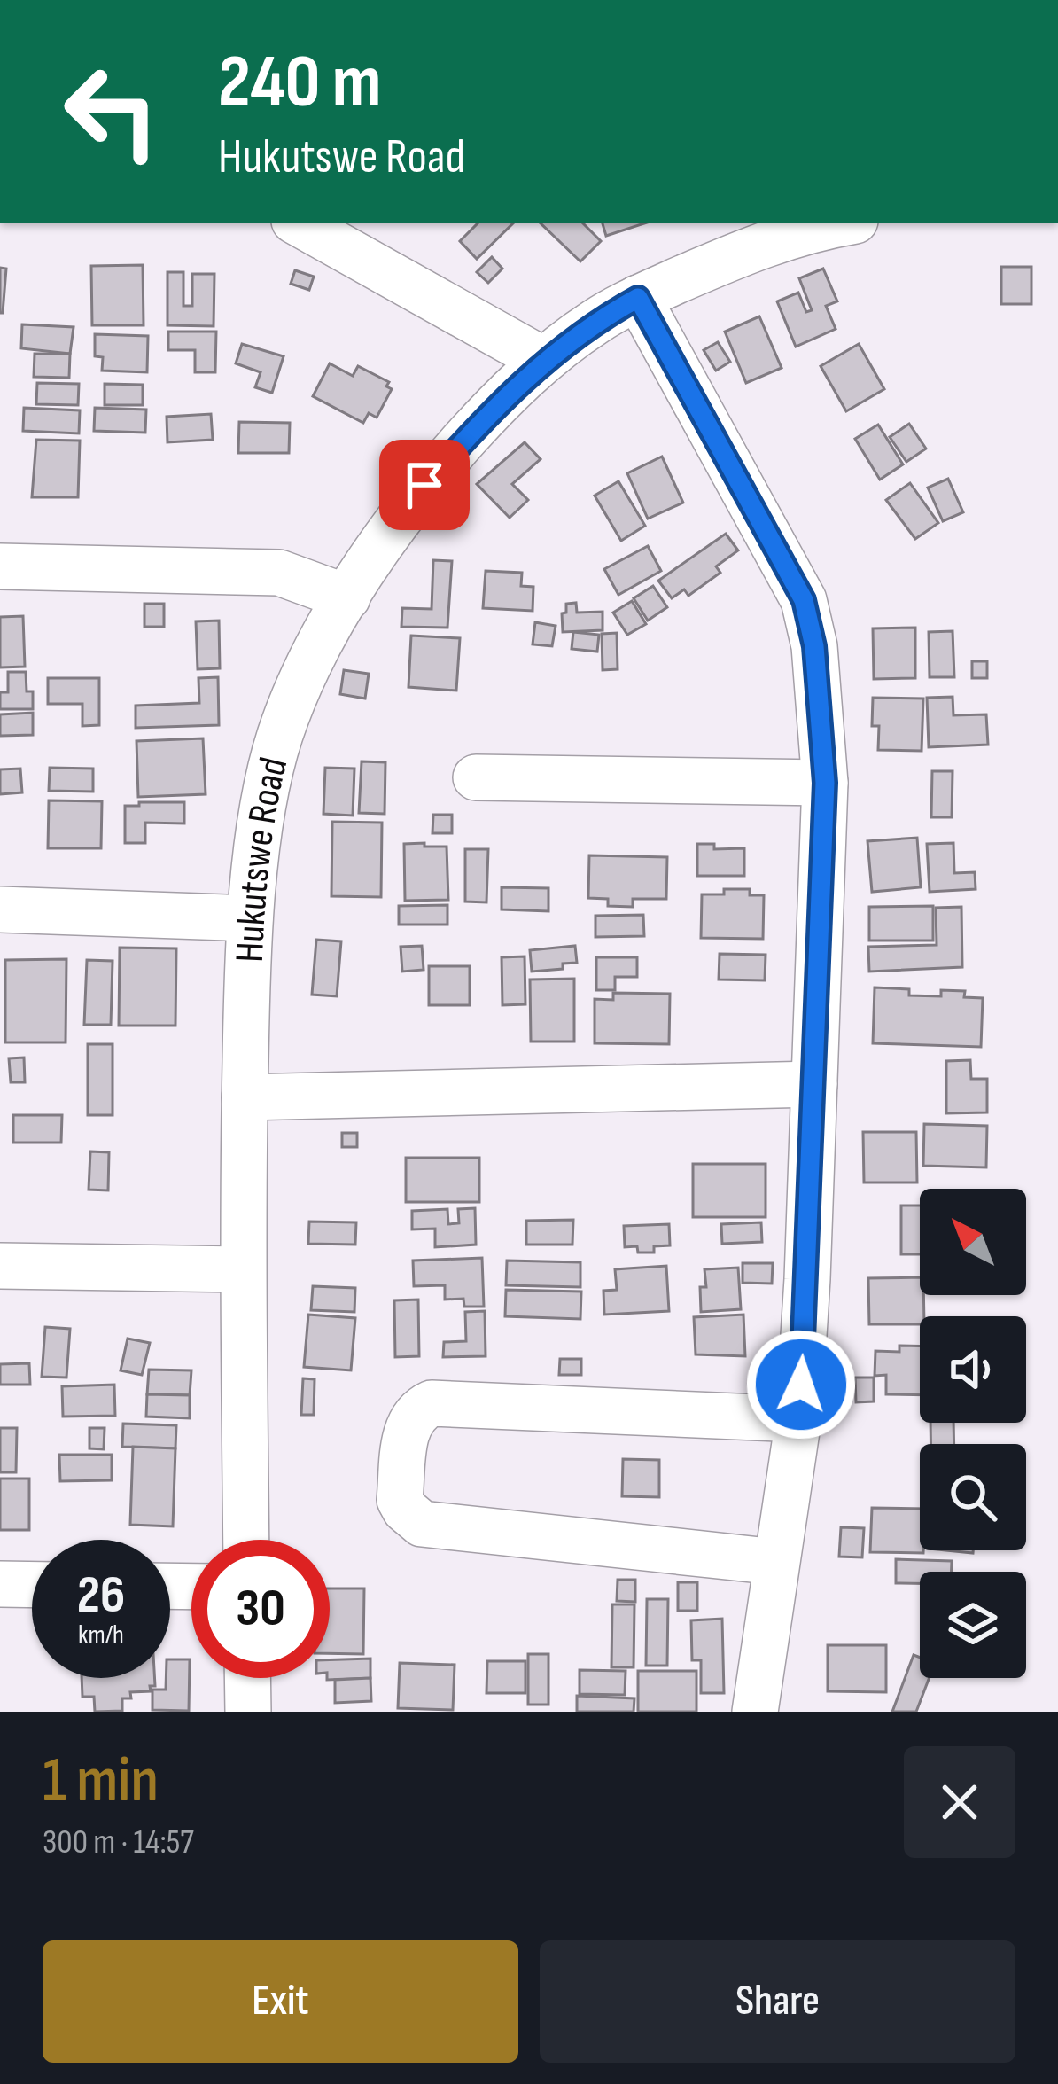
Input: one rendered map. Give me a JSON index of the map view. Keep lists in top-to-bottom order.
{
  "streets": {
    "street": ["Hukutswe Road"]
  },
  "north": "top left",
  "page": {
    "turn": ["240 m", "Hukutswe Road"],
    "speed": "26 km/h",
    "limit": "30",
    "heading": ["1 min", "300 m · 14:57"],
    "buttons": ["Exit", "Share"]
  }
}
